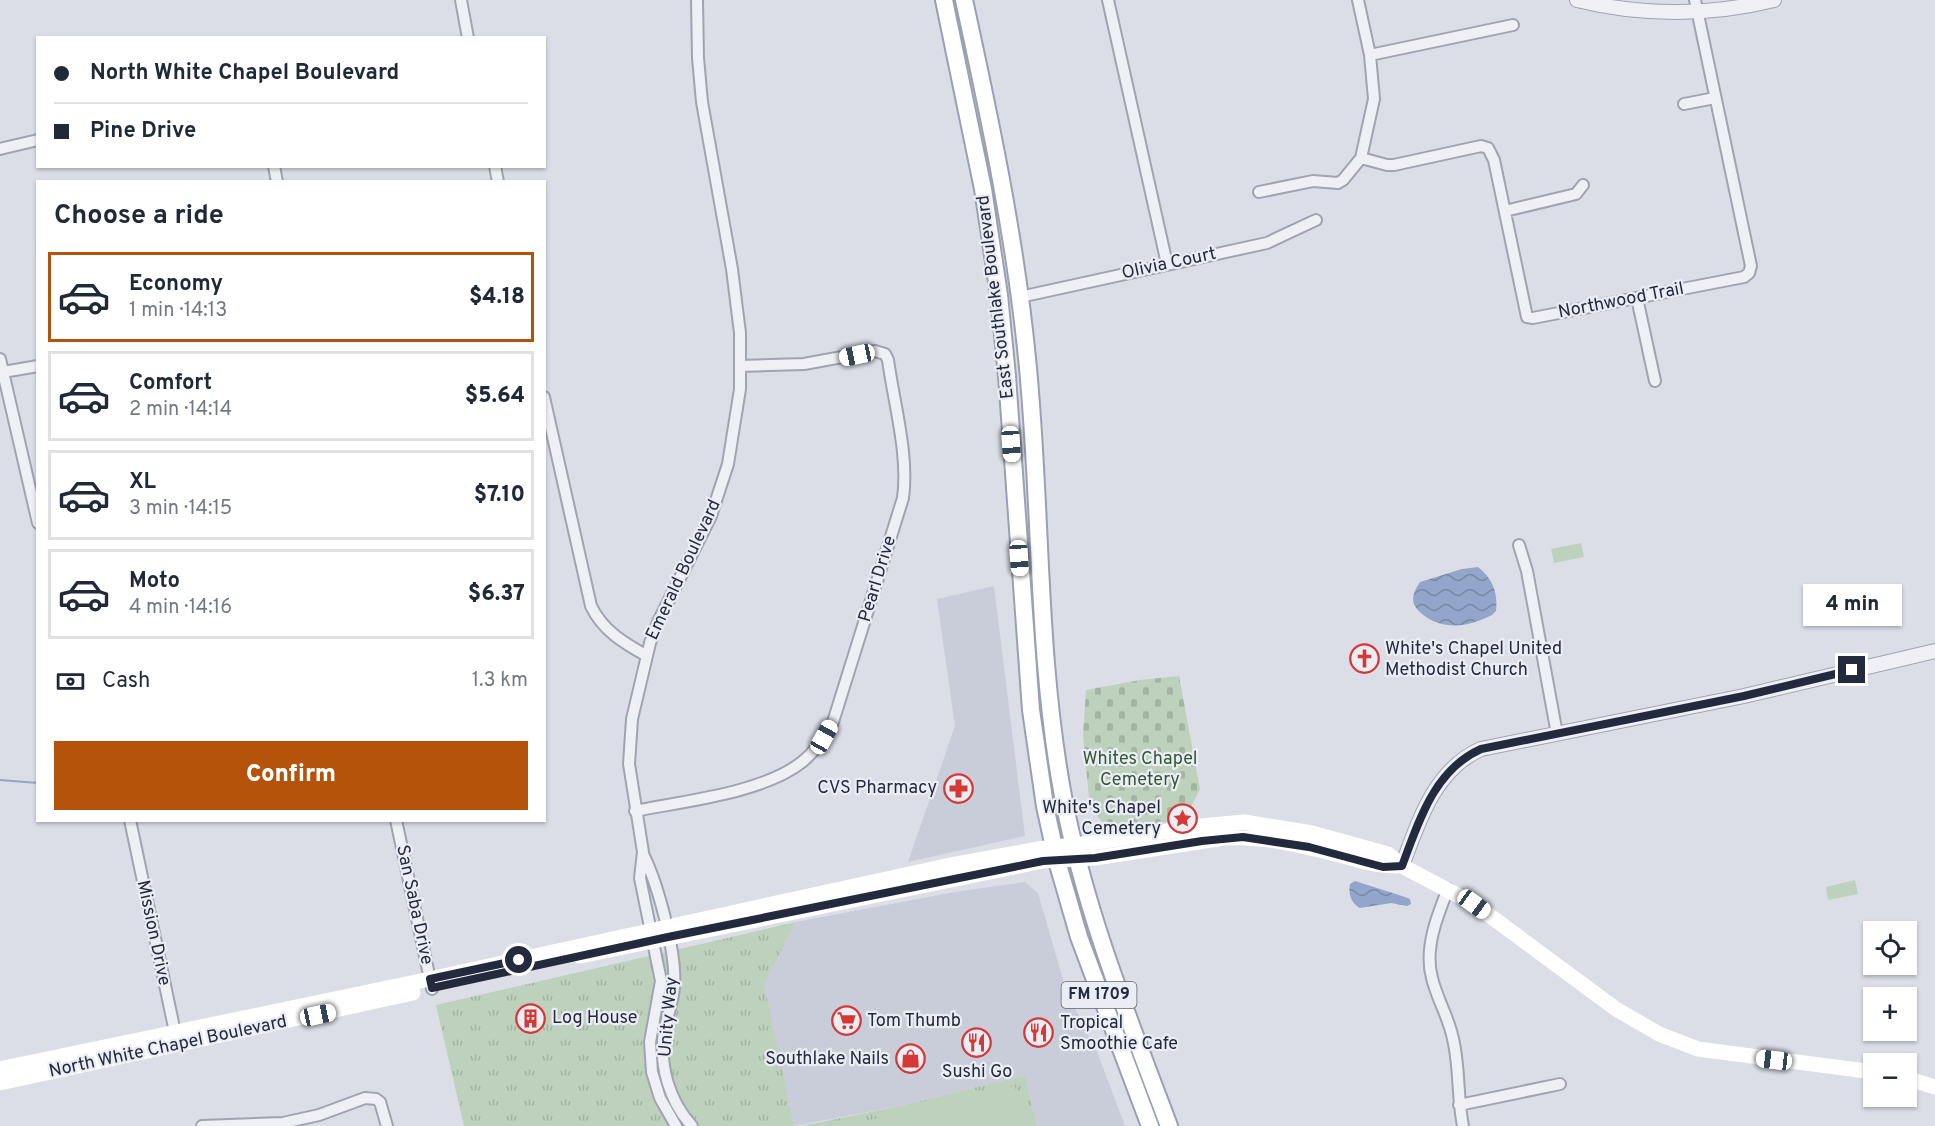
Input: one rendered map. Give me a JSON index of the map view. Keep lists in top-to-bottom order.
{
  "streets": {
    "main road": ["East Southlake Boulevard", "FM 1709", "North White Chapel Boulevard"],
    "street": [
      "Olivia Court",
      "Northwood Trail",
      "Emerald Boulevard",
      "Pearl Drive",
      "San Saba Drive",
      "Mission Drive",
      "Unity Way"
    ]
  },
  "crossings": [
    ["Olivia Court", "East Southlake Boulevard"],
    ["East Southlake Boulevard", "FM 1709"],
    ["East Southlake Boulevard", "North White Chapel Boulevard"],
    ["Emerald Boulevard", "Pearl Drive"],
    ["Emerald Boulevard", "Unity Way"],
    ["Emerald Boulevard", "North White Chapel Boulevard"],
    ["San Saba Drive", "North White Chapel Boulevard"],
    ["Mission Drive", "North White Chapel Boulevard"],
    ["FM 1709", "North White Chapel Boulevard"],
    ["Unity Way", "North White Chapel Boulevard"]
  ],
  "parks": ["Whites Chapel Cemetery"],
  "places": {
    "church": ["White's Chapel United Methodist Church"],
    "pharmacy": ["CVS Pharmacy"],
    "place": ["White's Chapel Cemetery"],
    "building": ["Log House"],
    "supermarket": ["Tom Thumb"],
    "restaurant": ["Tropical Smoothie Cafe", "Sushi Go"],
    "shop": ["Southlake Nails"]
  },
  "page": {
    "banner": ["North White Chapel Boulevard", "Pine Drive"],
    "heading": "Choose a ride",
    "list": [
      {
        "name": "Economy",
        "note": "1 min · 14:13",
        "value": "$4.18"
      },
      {
        "name": "Comfort",
        "note": "2 min · 14:14",
        "value": "$5.64"
      },
      {
        "name": "XL",
        "note": "3 min · 14:15",
        "value": "$7.10"
      },
      {
        "name": "Moto",
        "note": "4 min · 14:16",
        "value": "$6.37"
      }
    ],
    "bubble": "4 min",
    "pay": ["Cash", "1.3 km"],
    "buttons": "Confirm",
    "map_buttons": ["+", "−"]
  }
}
